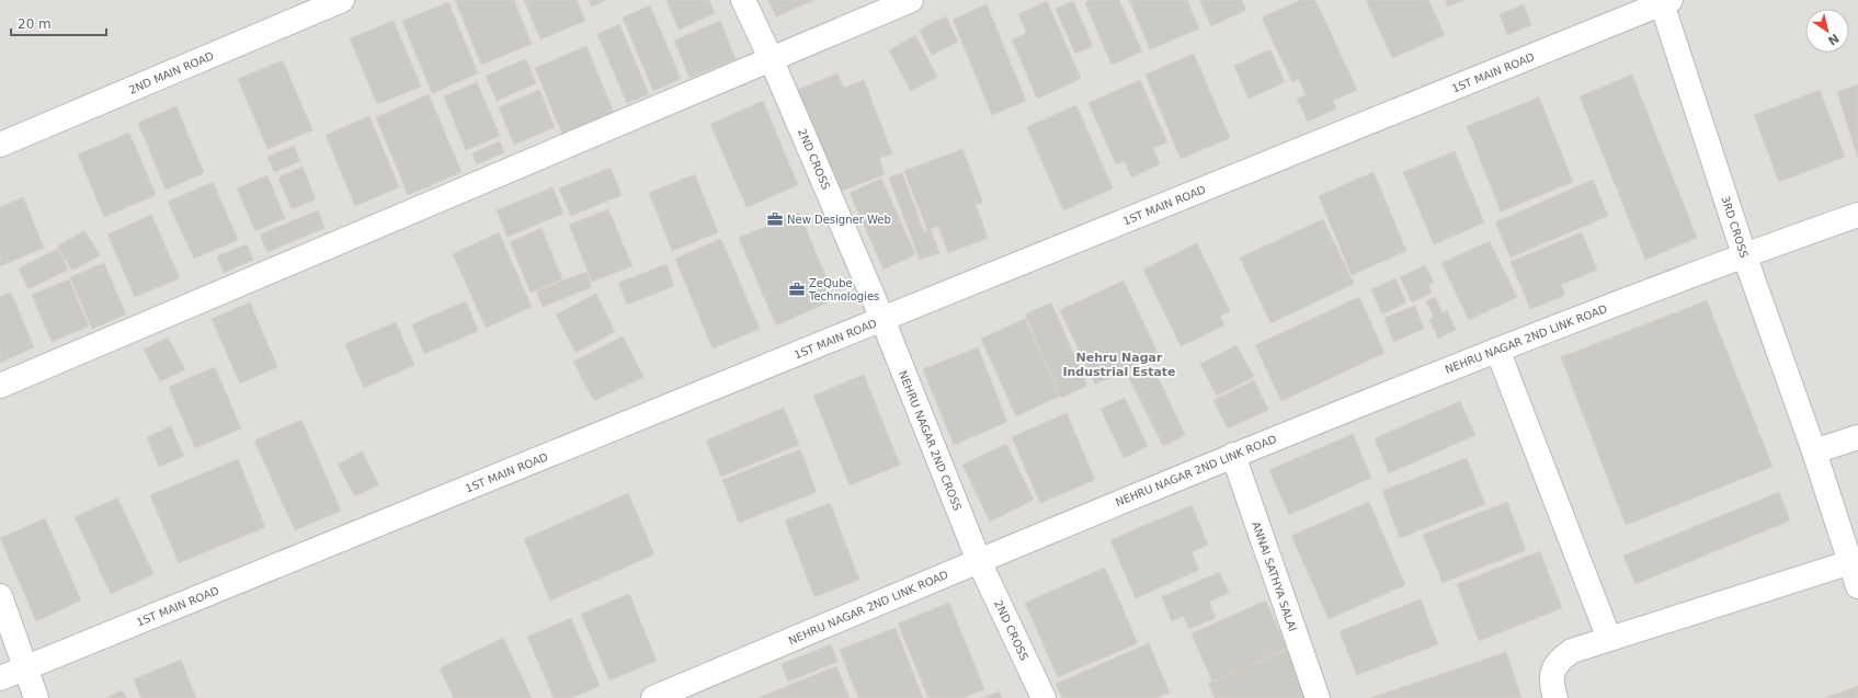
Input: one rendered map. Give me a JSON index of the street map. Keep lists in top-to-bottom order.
{
  "streets": {
    "street": [
      "2ND MAIN ROAD",
      "1ST MAIN ROAD",
      "2ND CROSS",
      "3RD CROSS",
      "NEHRU NAGAR 2ND LINK ROAD",
      "NEHRU NAGAR 2ND CROSS",
      "ANNAI SATHYA SALAI"
    ]
  },
  "crossings": [
    ["1ST MAIN ROAD", "2ND CROSS"],
    ["1ST MAIN ROAD", "3RD CROSS"],
    ["1ST MAIN ROAD", "NEHRU NAGAR 2ND CROSS"],
    ["2ND CROSS", "NEHRU NAGAR 2ND LINK ROAD"],
    ["2ND CROSS", "NEHRU NAGAR 2ND CROSS"],
    ["3RD CROSS", "NEHRU NAGAR 2ND LINK ROAD"],
    ["NEHRU NAGAR 2ND LINK ROAD", "NEHRU NAGAR 2ND CROSS"],
    ["NEHRU NAGAR 2ND LINK ROAD", "ANNAI SATHYA SALAI"]
  ],
  "districts": ["Nehru Nagar Industrial Estate"],
  "places": {
    "office": ["New Designer Web", "ZeQube Technologies"]
  },
  "scale_bar": "20 m",
  "north": "bottom right"
}
